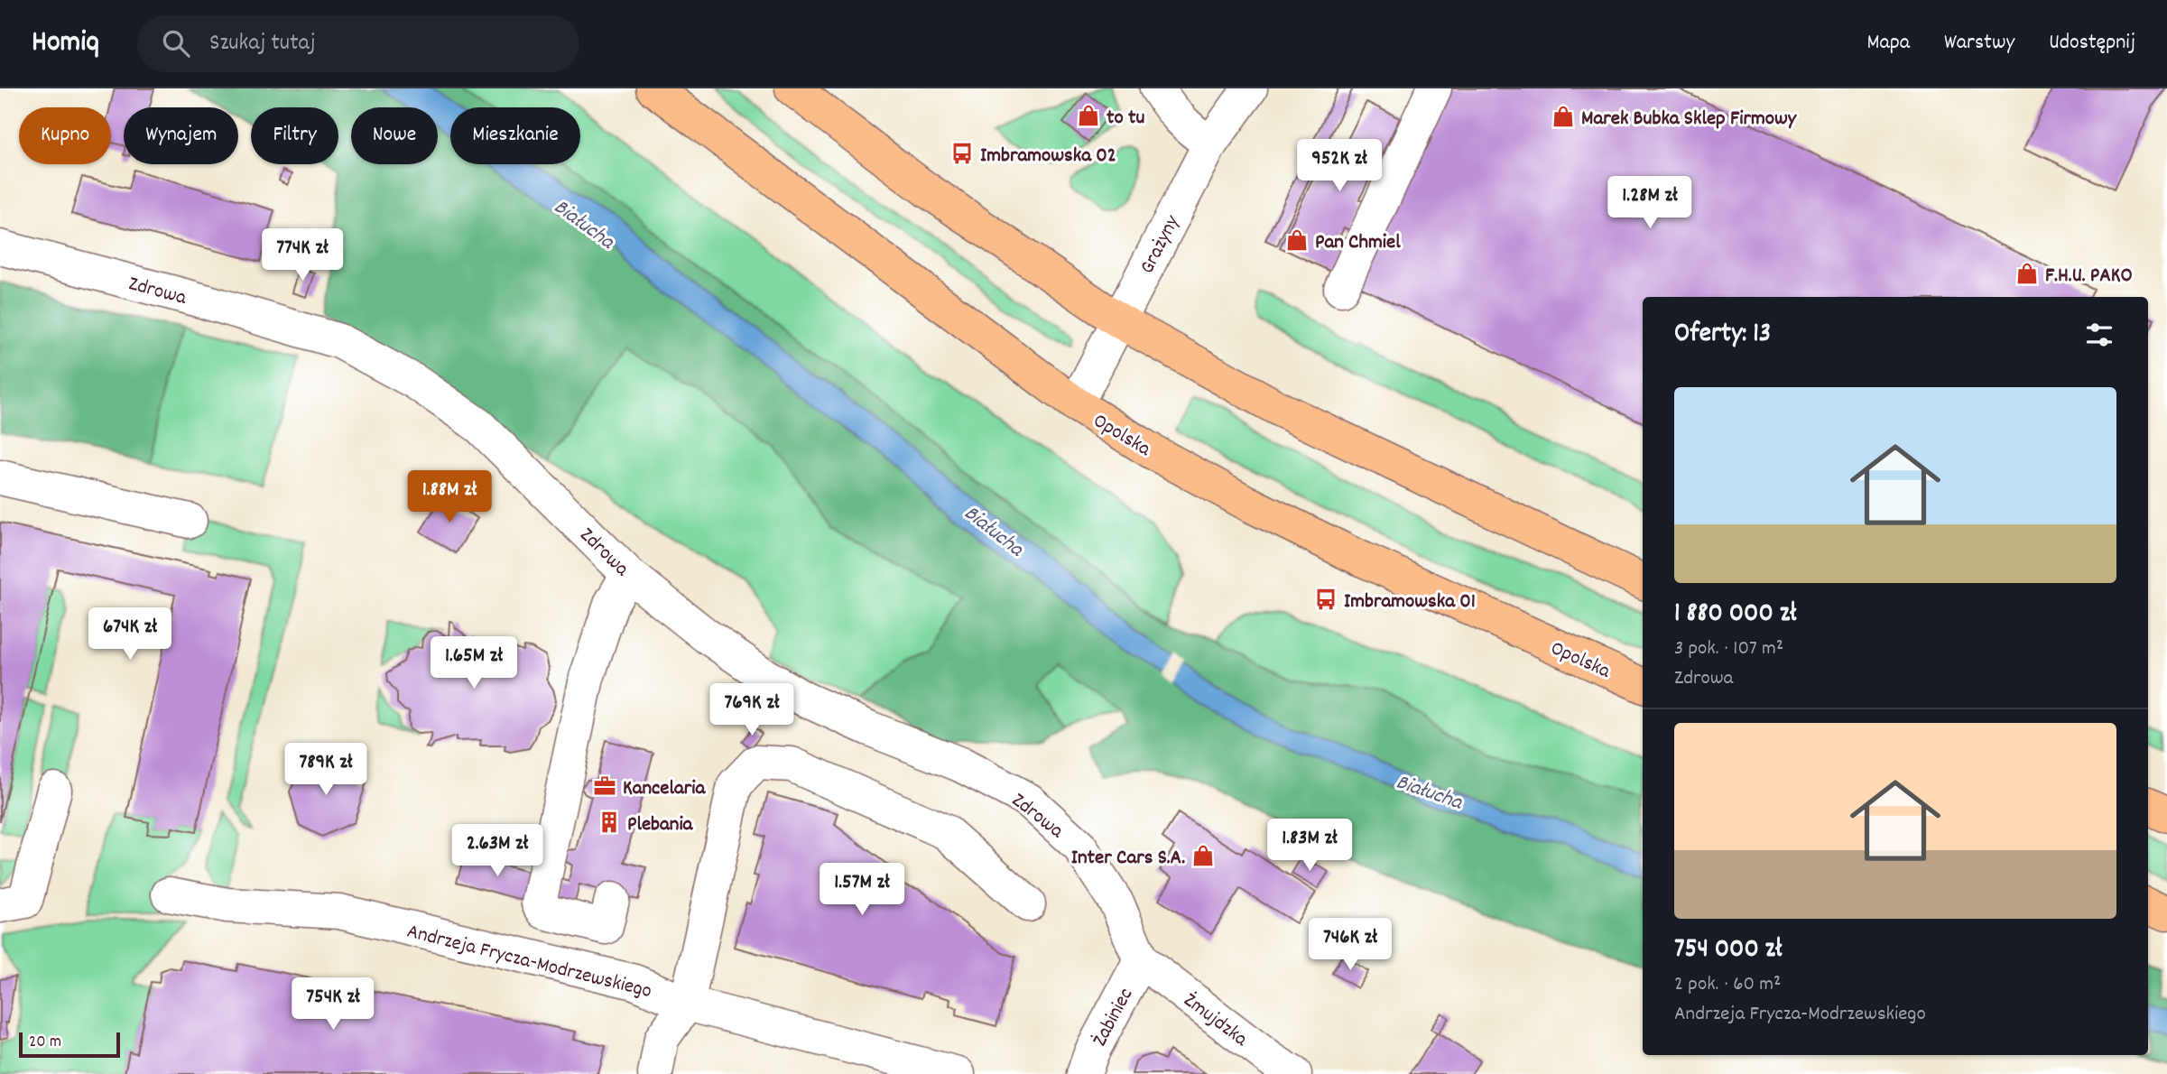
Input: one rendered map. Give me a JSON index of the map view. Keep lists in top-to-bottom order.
{
  "streets": {
    "main road": ["Opolska"],
    "street": [
      "Grażyny",
      "Zdrowa",
      "Andrzeja Frycza-Modrzewskiego",
      "Żabiniec",
      "Żmujdzka"
    ]
  },
  "crossings": [
    ["Grażyny", "Opolska"],
    ["Zdrowa", "Żabiniec"],
    ["Zdrowa", "Żmujdzka"],
    ["Żabiniec", "Żmujdzka"]
  ],
  "water": ["Białucha"],
  "places": {
    "shop": [
      "to tu",
      "Marek Bubka Sklep Firmowy",
      "Pan Chmiel",
      "F.H.U. PAKO",
      "Inter Cars S.A."
    ],
    "bus stop": ["Imbramowska 02", "Imbramowska 01"],
    "office": ["Kancelaria"],
    "building": ["Plebania"]
  },
  "scale_bar": "20 m",
  "page": {
    "header": "Homiq",
    "search": "Szukaj tutaj",
    "nav": ["Mapa", "Warstwy", "Udostępnij"],
    "chip": [
      "Kupno",
      "Wynajem",
      "Filtry",
      "Nowe",
      "Mieszkanie"
    ],
    "price": [
      "952K zł",
      "1.28M zł",
      "774K zł",
      "1.88M zł",
      "674K zł",
      "1.65M zł",
      "769K zł",
      "789K zł",
      "1.83M zł",
      "2.63M zł",
      "1.57M zł",
      "746K zł",
      "754K zł"
    ],
    "heading": "Oferty: 13",
    "list": [
      {
        "name": "1 880 000 zł",
        "note": "3 pok. · 107 m² · Zdrowa"
      },
      {
        "name": "754 000 zł",
        "note": "2 pok. · 60 m² · Andrzeja Frycza-Modrzewskiego"
      }
    ],
    "scale": "20 m"
  }
}
